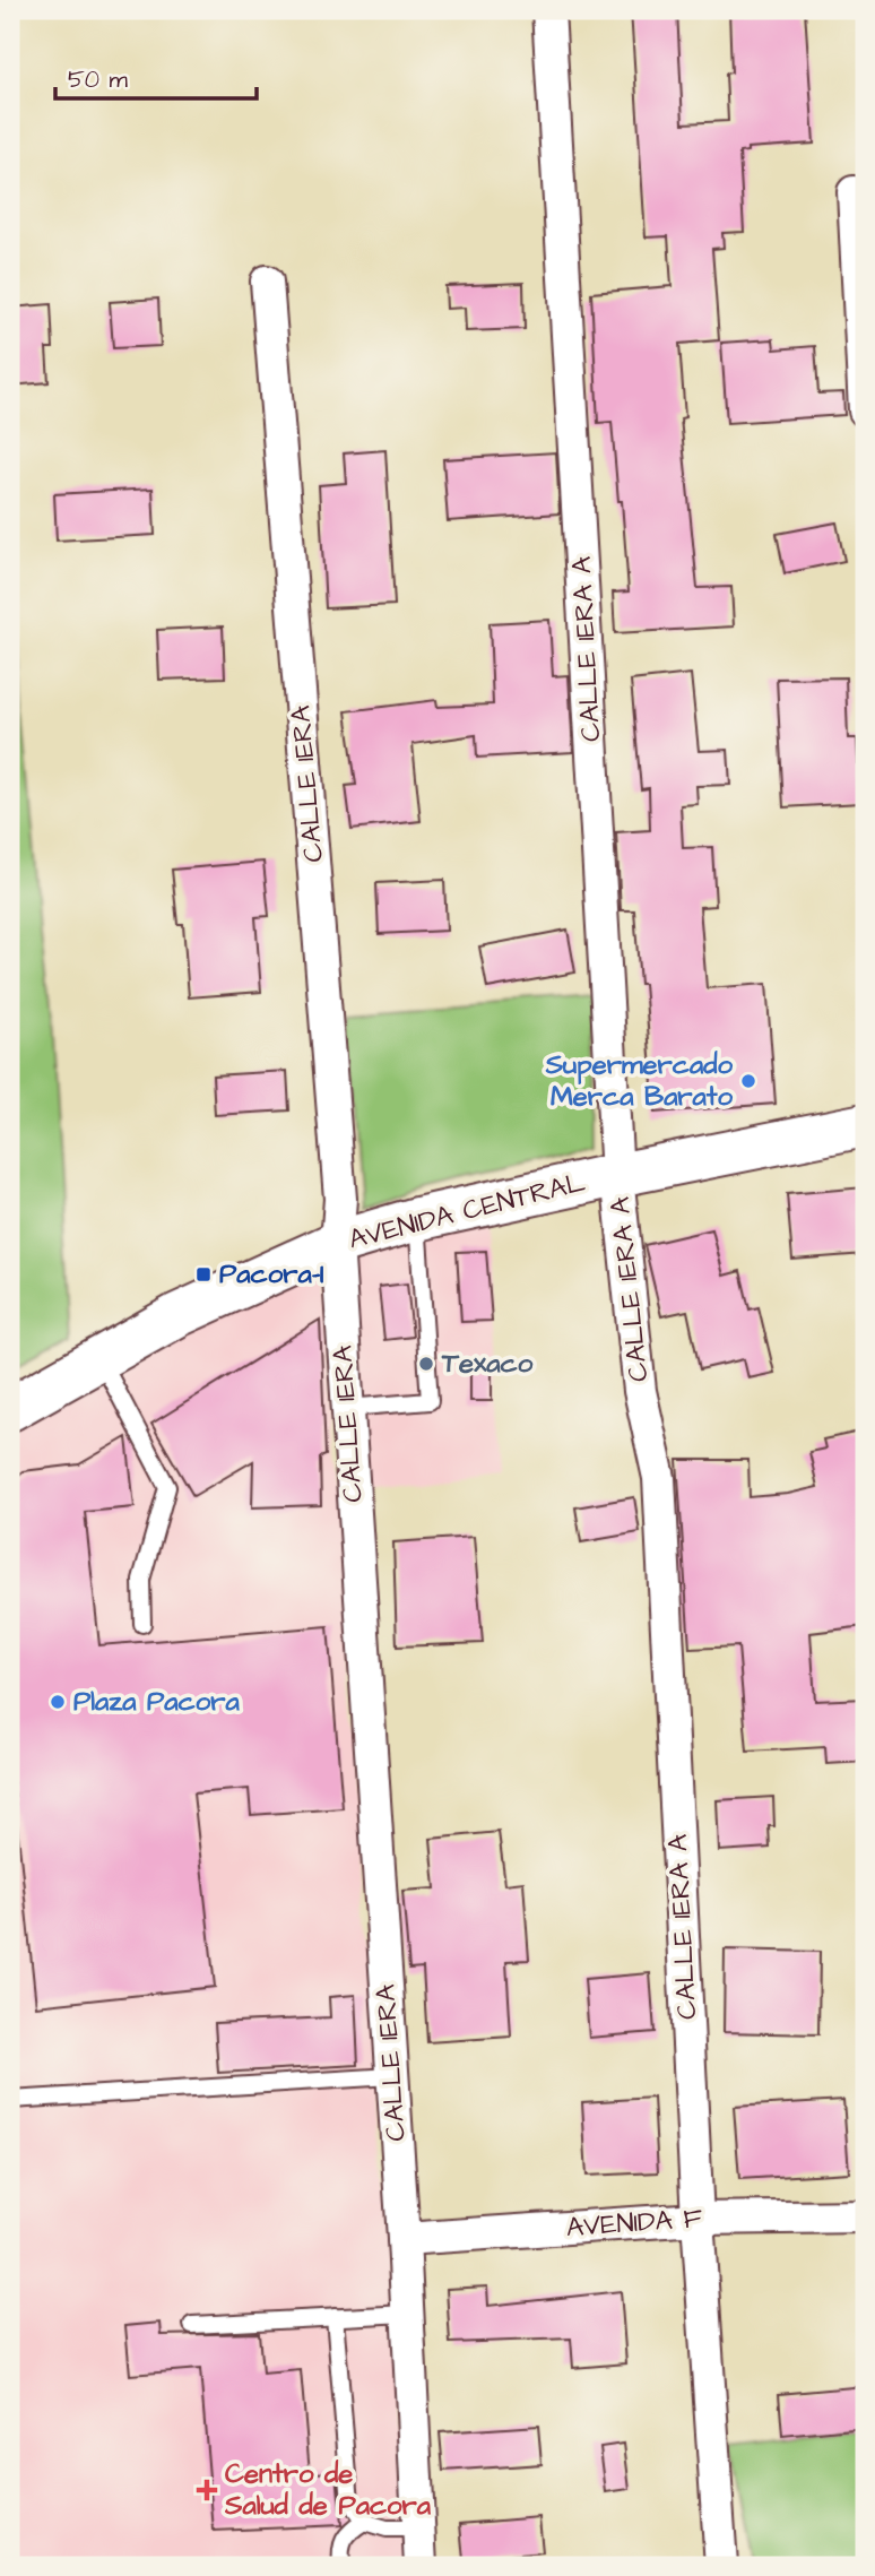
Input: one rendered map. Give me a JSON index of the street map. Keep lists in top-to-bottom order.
{
  "streets": {
    "street": [
      "CALLE 1ERA A",
      "CALLE 1ERA",
      "AVENIDA CENTRAL",
      "AVENIDA F"
    ]
  },
  "crossings": [
    ["CALLE 1ERA A", "AVENIDA CENTRAL"],
    ["CALLE 1ERA A", "AVENIDA F"],
    ["CALLE 1ERA", "AVENIDA CENTRAL"],
    ["CALLE 1ERA", "AVENIDA F"]
  ],
  "places": {
    "other": ["Supermercado Merca Barato", "Texaco", "Plaza Pacora"],
    "transit": ["Pacora-I"],
    "health": ["Centro de Salud de Pacora"]
  },
  "scale_bar": "50 m"
}
